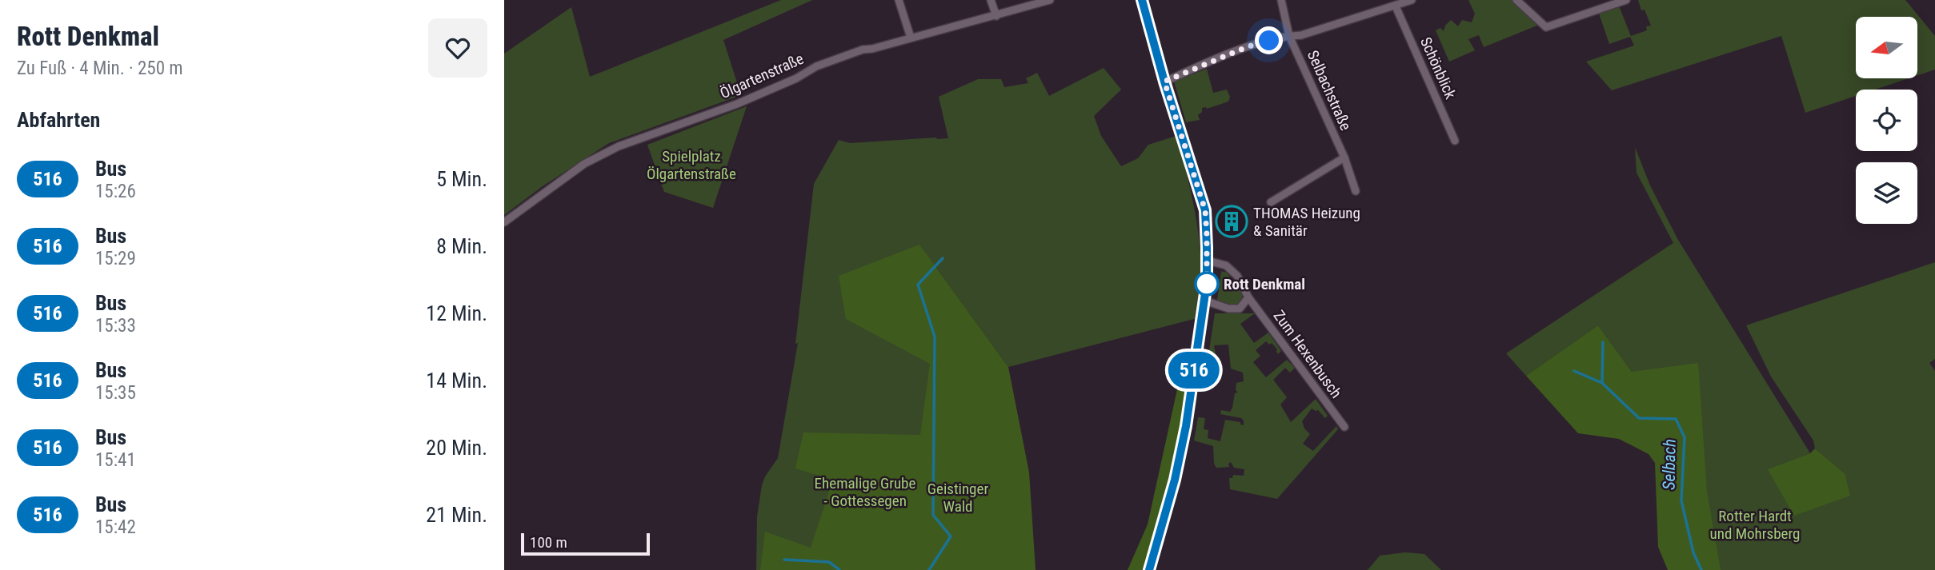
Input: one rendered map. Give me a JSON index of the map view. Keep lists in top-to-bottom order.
{
  "streets": {
    "street": [
      "Schönblick",
      "Ölgartenstraße",
      "Selbachstraße",
      "Zum Hexenbusch"
    ]
  },
  "water": ["Selbach"],
  "parks": [
    "Spielplatz Ölgartenstraße",
    "Ehemalige Grube - Gottessegen",
    "Geistinger Wald",
    "Rotter Hardt und Mohrsberg"
  ],
  "places": {
    "building": ["THOMAS Heizung & Sanitär"],
    "other": ["Rott Denkmal"]
  },
  "lines": ["bus line 516"],
  "scale_bar": "100 m",
  "north": "left",
  "page": {
    "heading": [
      ["Rott Denkmal", "Zu Fuß · 4 Min. · 250 m"],
      "Abfahrten"
    ],
    "on_map": "516",
    "list": [
      {
        "mark": "516",
        "name": "Bus",
        "note": "15:26",
        "value": "5 Min."
      },
      {
        "mark": "516",
        "name": "Bus",
        "note": "15:29",
        "value": "8 Min."
      },
      {
        "mark": "516",
        "name": "Bus",
        "note": "15:33",
        "value": "12 Min."
      },
      {
        "mark": "516",
        "name": "Bus",
        "note": "15:35",
        "value": "14 Min."
      },
      {
        "mark": "516",
        "name": "Bus",
        "note": "15:41",
        "value": "20 Min."
      },
      {
        "mark": "516",
        "name": "Bus",
        "note": "15:42",
        "value": "21 Min."
      }
    ],
    "scale": "100 m"
  }
}
